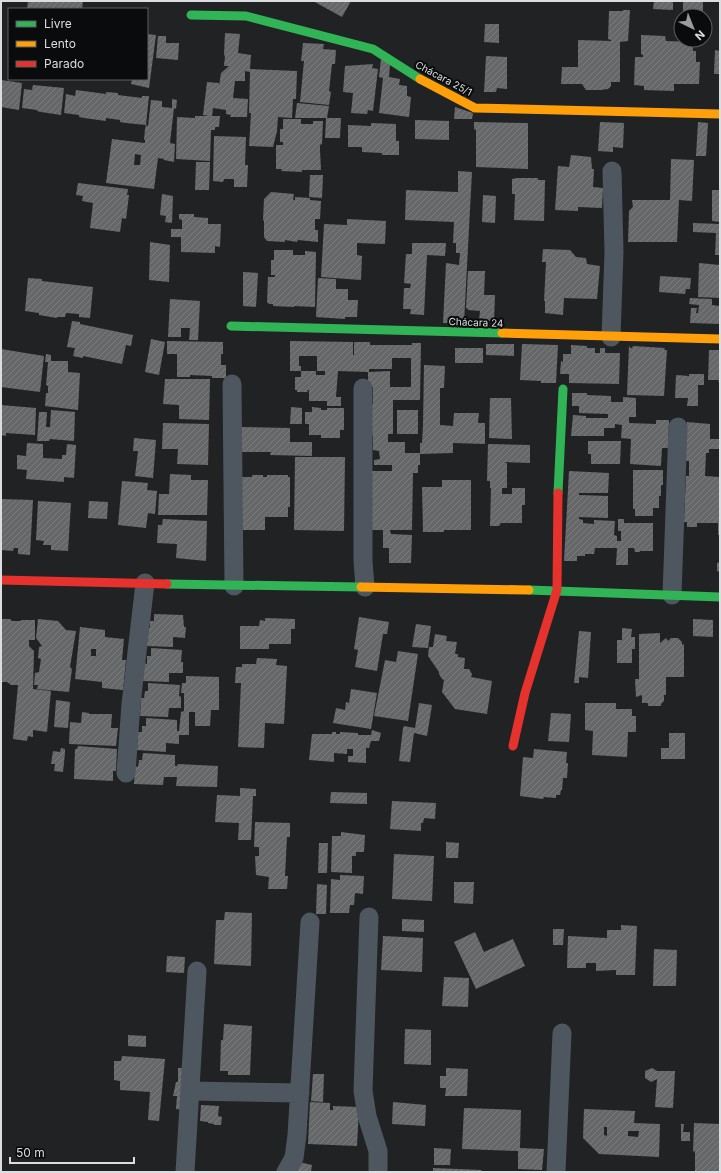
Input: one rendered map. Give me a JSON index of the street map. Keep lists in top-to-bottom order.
{
  "streets": {
    "street": ["Chácara 25/1", "Chácara 24"]
  },
  "legend": ["Livre", "Lento", "Parado"],
  "scale_bar": "50 m",
  "north": "bottom right"
}
